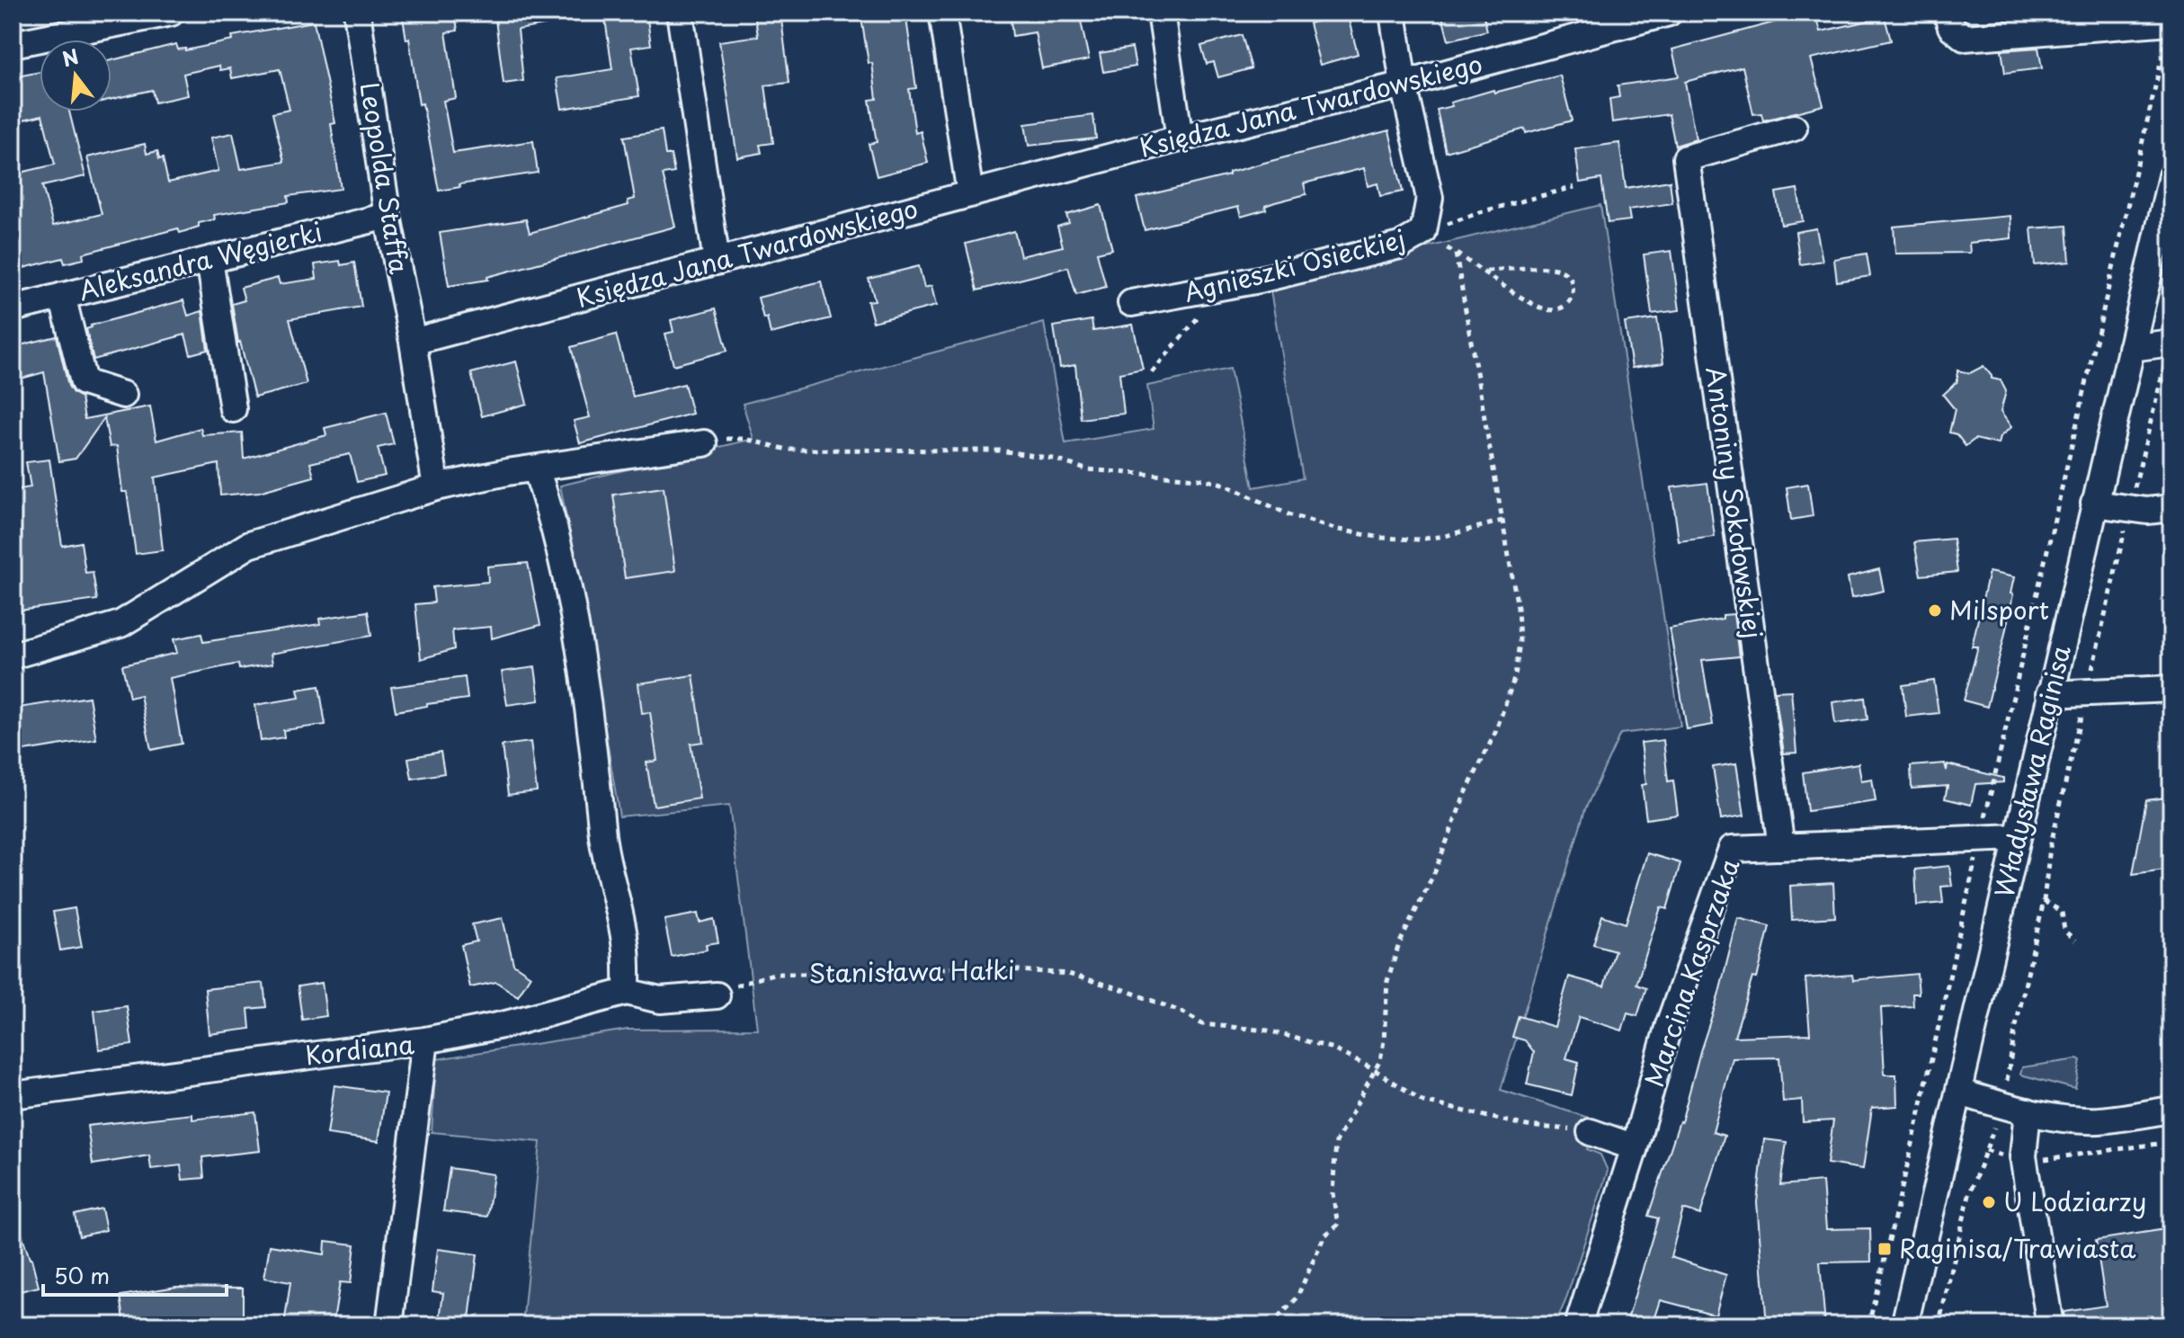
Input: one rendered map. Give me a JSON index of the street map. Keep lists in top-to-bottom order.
{
  "streets": {
    "street": [
      "Księdza Jana Twardowskiego",
      "Leopolda Staffa",
      "Aleksandra Węgierki",
      "Agnieszki Osieckiej",
      "Antoniny Sokołowskiej",
      "Władysława Raginisa",
      "Marcina Kasprzaka",
      "Kordiana"
    ],
    "path": ["Stanisława Hałki"]
  },
  "crossings": [
    ["Księdza Jana Twardowskiego", "Leopolda Staffa"],
    ["Księdza Jana Twardowskiego", "Agnieszki Osieckiej"],
    ["Leopolda Staffa", "Aleksandra Węgierki"],
    ["Antoniny Sokołowskiej", "Marcina Kasprzaka"],
    ["Władysława Raginisa", "Marcina Kasprzaka"]
  ],
  "places": {
    "other": ["Milsport", "U Lodziarzy"],
    "transit": ["Raginisa/Trawiasta"]
  },
  "scale_bar": "50 m",
  "north": "top"
}
